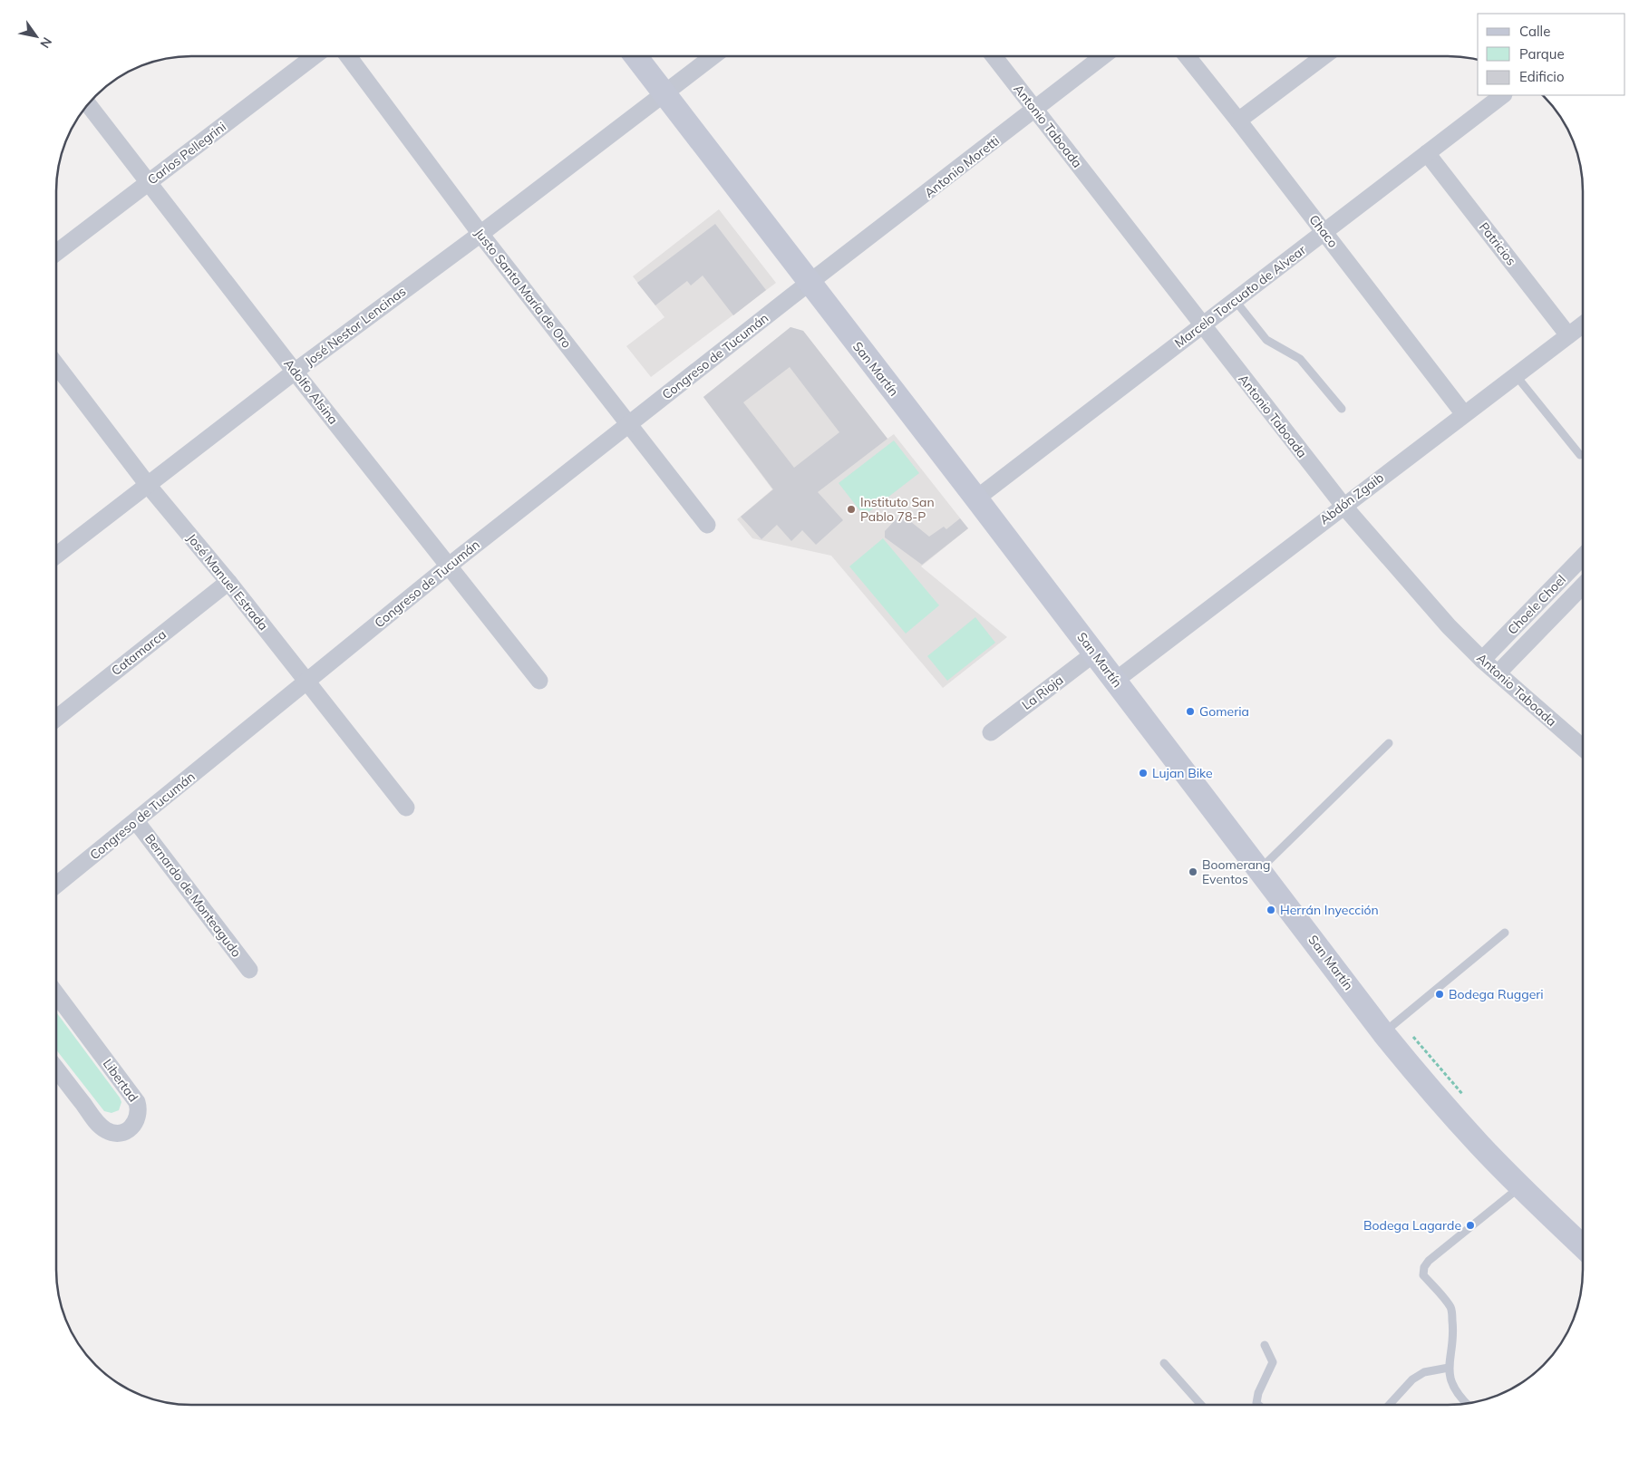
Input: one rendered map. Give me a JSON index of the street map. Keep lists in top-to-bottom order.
{
  "streets": {
    "main road": ["San Martín"],
    "street": [
      "Antonio Taboada",
      "Carlos Pellegrini",
      "Antonio Moretti",
      "Chaco",
      "Patricios",
      "Justo Santa María de Oro",
      "Marcelo Torcuato de Alvear",
      "José Nestor Lencinas",
      "Congreso de Tucumán",
      "Adolfo Alsina",
      "Abdón Zgaib",
      "José Manuel Estrada",
      "Choele Choel",
      "Catamarca",
      "La Rioja",
      "Bernardo de Monteagudo",
      "Libertad"
    ]
  },
  "crossings": [
    ["Antonio Taboada", "Antonio Moretti"],
    ["Antonio Taboada", "Marcelo Torcuato de Alvear"],
    ["Antonio Taboada", "Abdón Zgaib"],
    ["Antonio Taboada", "Choele Choel"],
    ["Carlos Pellegrini", "Adolfo Alsina"],
    ["Antonio Moretti", "Congreso de Tucumán"],
    ["Antonio Moretti", "San Martín"],
    ["Chaco", "Marcelo Torcuato de Alvear"],
    ["Chaco", "Abdón Zgaib"],
    ["Patricios", "Marcelo Torcuato de Alvear"],
    ["Patricios", "Abdón Zgaib"],
    ["Justo Santa María de Oro", "José Nestor Lencinas"],
    ["Justo Santa María de Oro", "Congreso de Tucumán"],
    ["Marcelo Torcuato de Alvear", "San Martín"],
    ["José Nestor Lencinas", "San Martín"],
    ["José Nestor Lencinas", "Adolfo Alsina"],
    ["José Nestor Lencinas", "José Manuel Estrada"],
    ["Congreso de Tucumán", "San Martín"],
    ["Congreso de Tucumán", "Adolfo Alsina"],
    ["Congreso de Tucumán", "José Manuel Estrada"],
    ["Congreso de Tucumán", "Bernardo de Monteagudo"],
    ["San Martín", "Abdón Zgaib"],
    ["San Martín", "La Rioja"],
    ["José Manuel Estrada", "Catamarca"]
  ],
  "places": [
    "Instituto San Pablo 78-P",
    "Gomeria",
    "Lujan Bike",
    "Boomerang Eventos",
    "Herrán Inyección",
    "Bodega Ruggeri",
    "Bodega Lagarde"
  ],
  "legend": ["Calle", "Parque", "Edificio"],
  "north": "bottom right"
}
